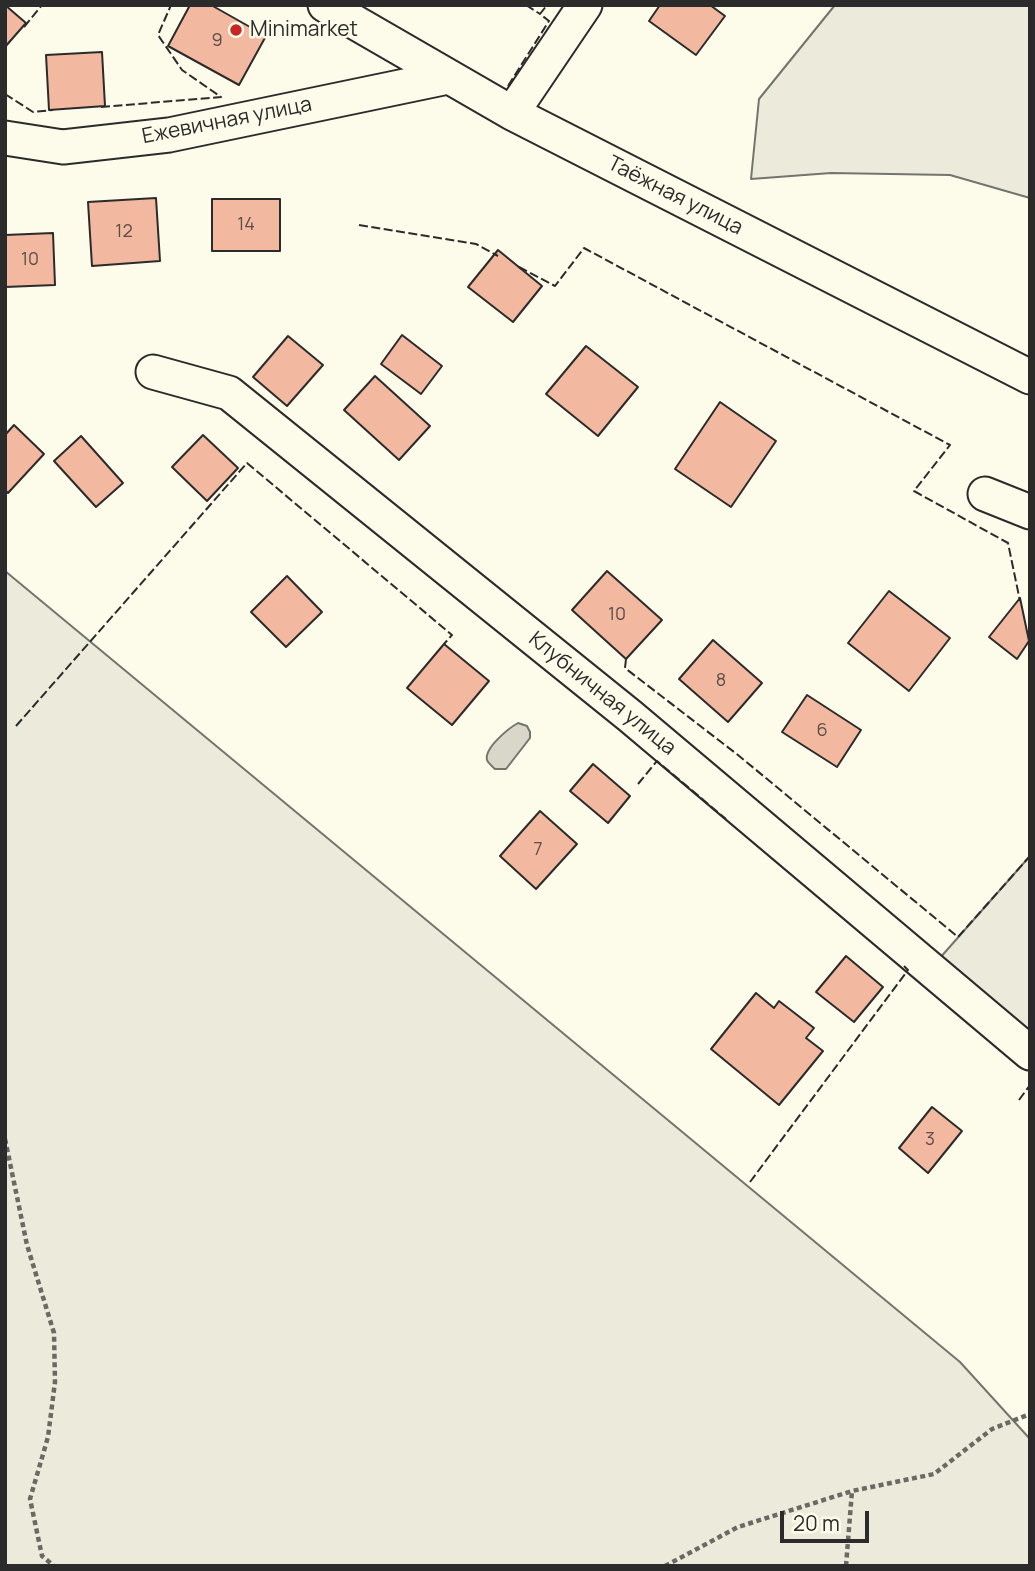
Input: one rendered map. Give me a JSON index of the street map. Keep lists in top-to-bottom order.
{
  "streets": {
    "street": ["Ежевичная улица", "Таёжная улица", "Клубничная улица"]
  },
  "crossings": [
    ["Ежевичная улица", "Таёжная улица"]
  ],
  "places": ["Minimarket"],
  "house_numbers": [
    "9",
    "14",
    "12",
    "10",
    "10",
    "8",
    "6",
    "7",
    "3"
  ],
  "scale_bar": "20 m"
}
